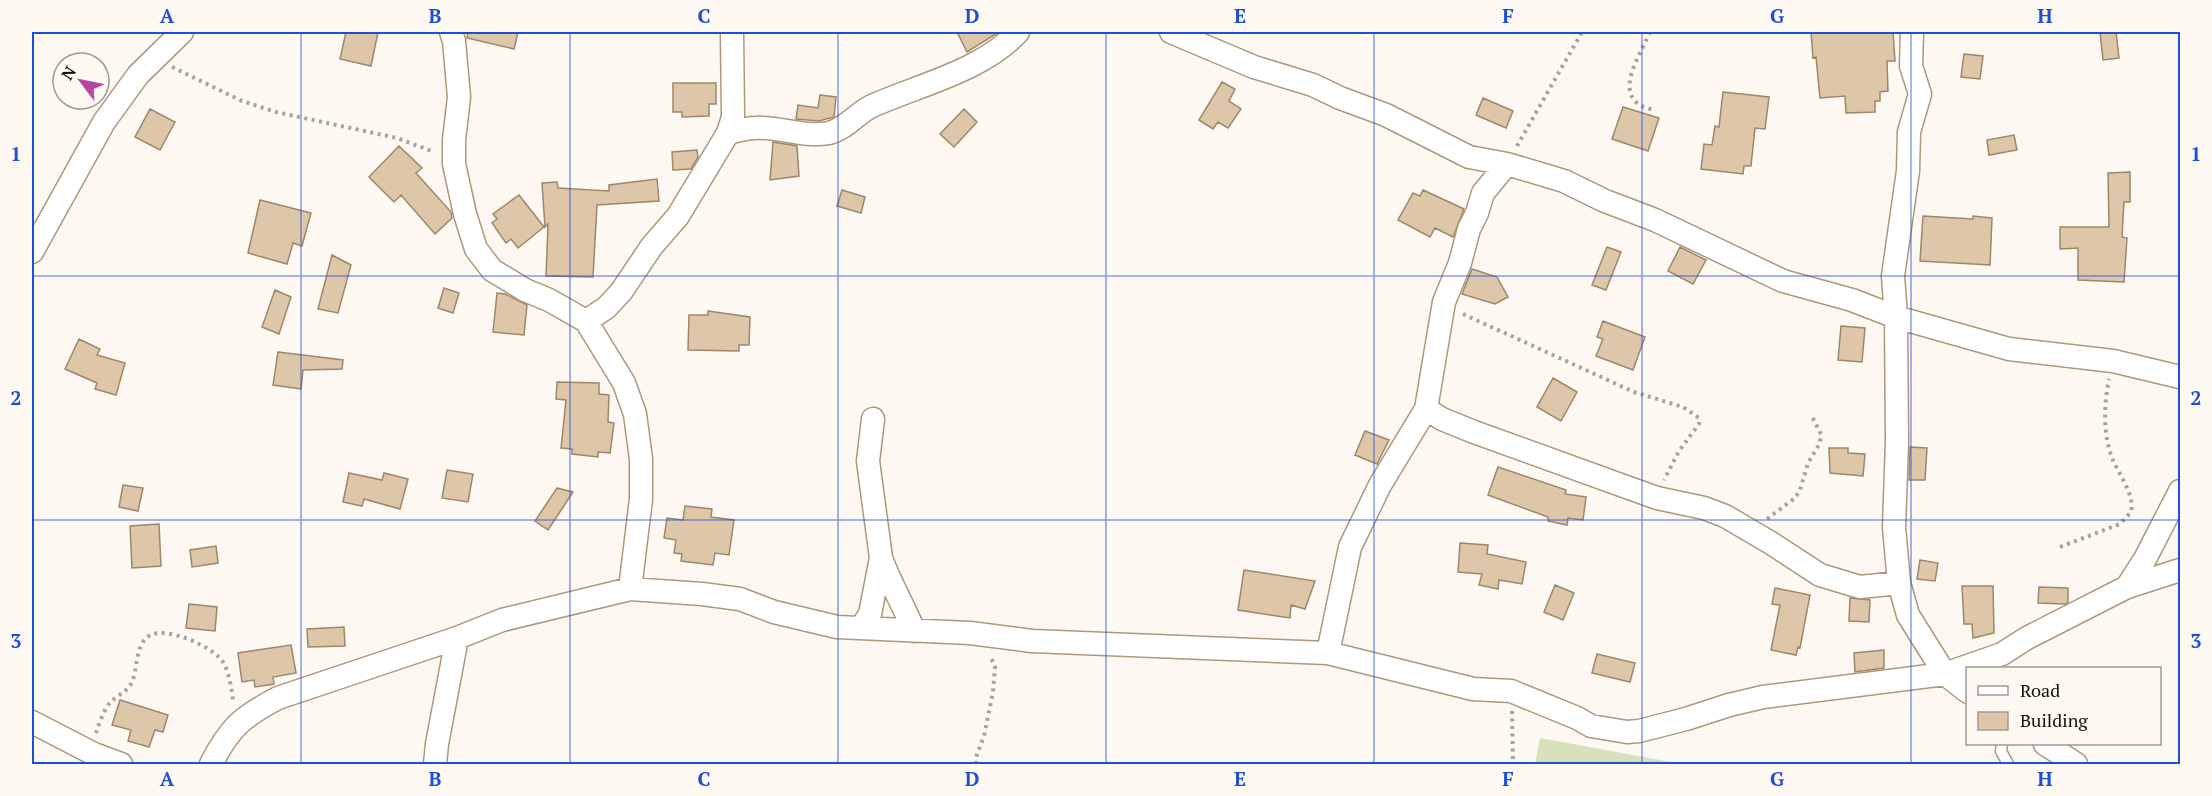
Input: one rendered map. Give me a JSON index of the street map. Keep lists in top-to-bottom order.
{
  "legend": ["Road", "Building"],
  "north": "top left",
  "grid": {
    "columns": [
      "A",
      "B",
      "C",
      "D",
      "E",
      "F",
      "G",
      "H"
    ],
    "rows": ["1", "2", "3"]
  }
}
